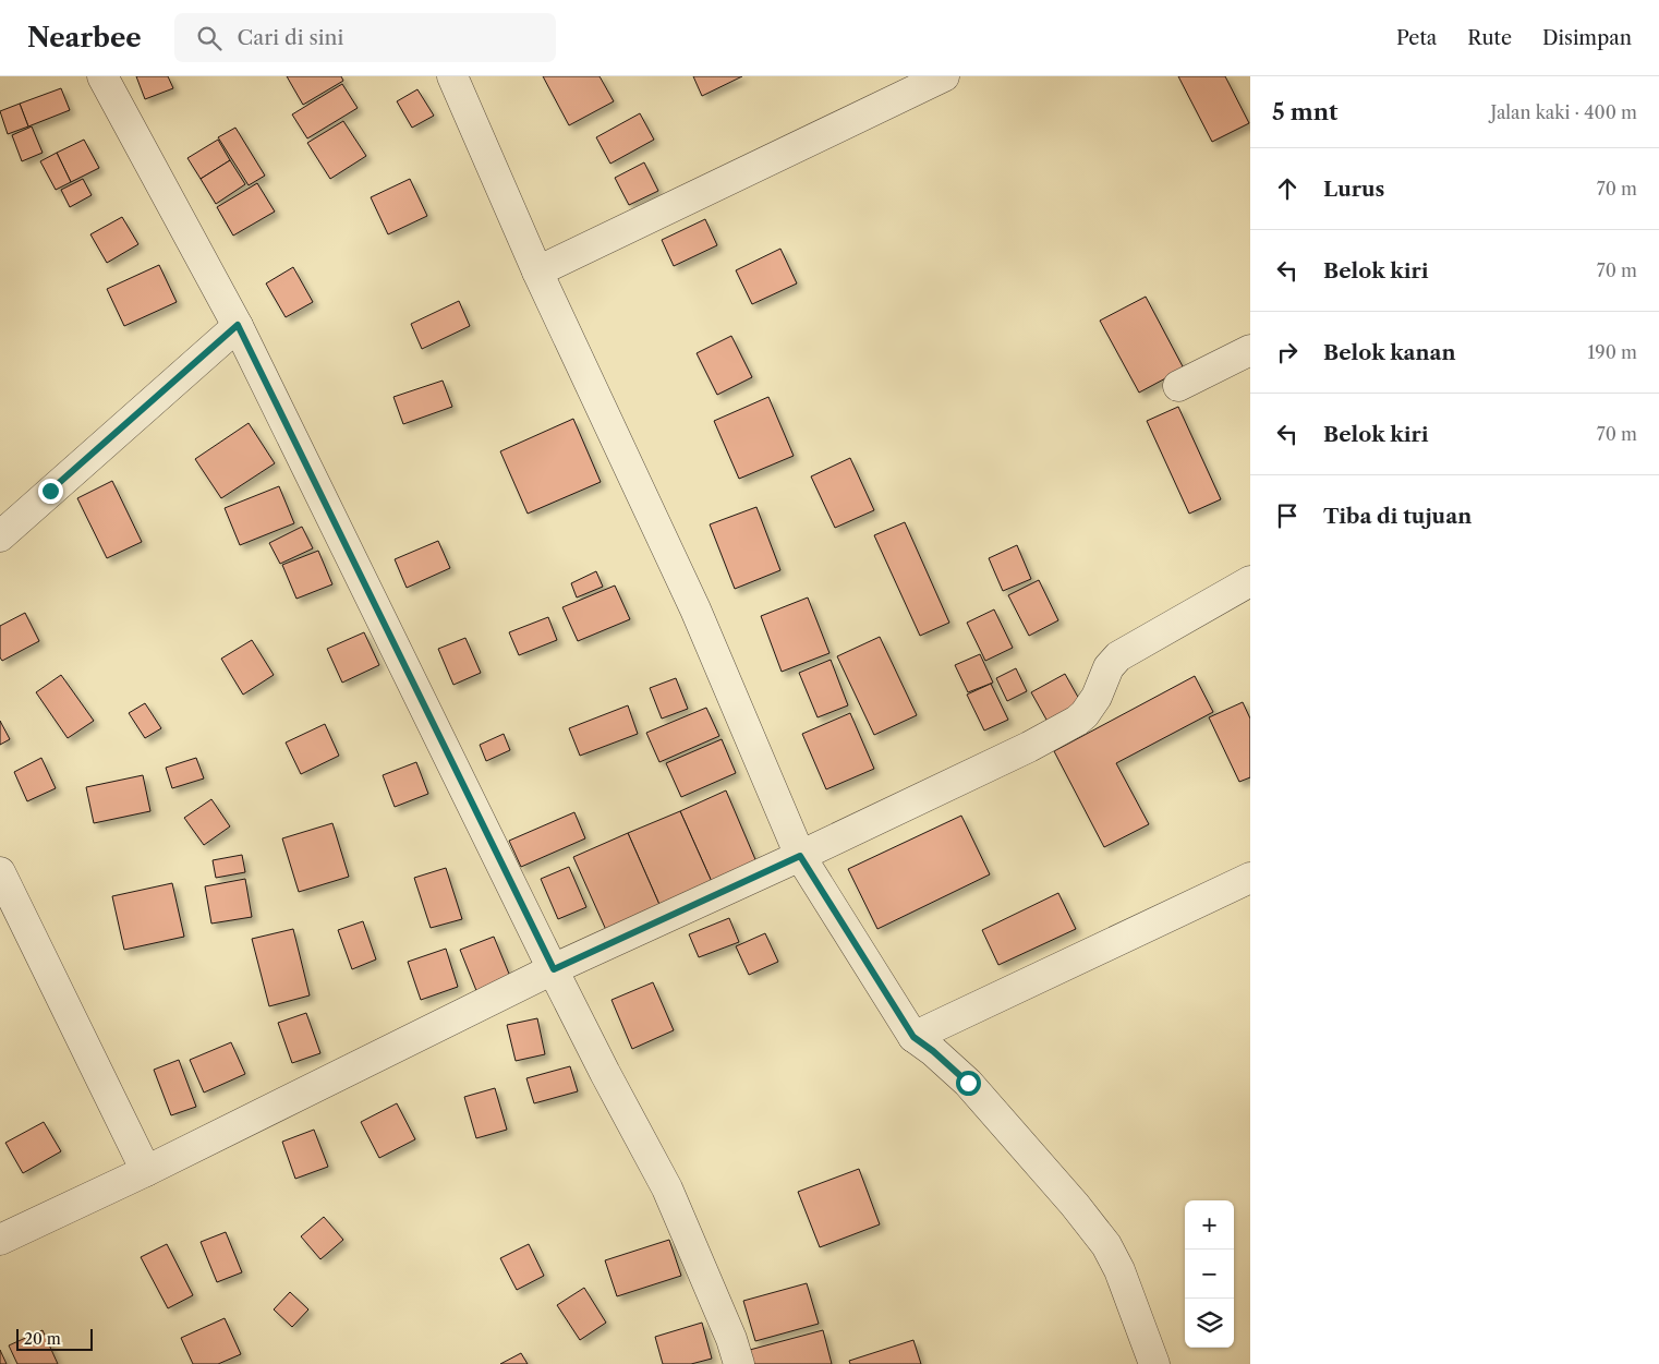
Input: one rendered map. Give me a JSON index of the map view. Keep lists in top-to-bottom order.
{
  "scale_bar": "20 m",
  "page": {
    "header": "Nearbee",
    "search": "Cari di sini",
    "nav": ["Peta", "Rute", "Disimpan"],
    "heading": ["5 mnt", "Jalan kaki · 400 m"],
    "list": [
      ["Lurus", "70 m"],
      ["Belok kiri", "70 m"],
      ["Belok kanan", "190 m"],
      ["Belok kiri", "70 m"],
      "Tiba di tujuan"
    ],
    "map_buttons": ["+", "−"],
    "scale": "20 m"
  }
}
